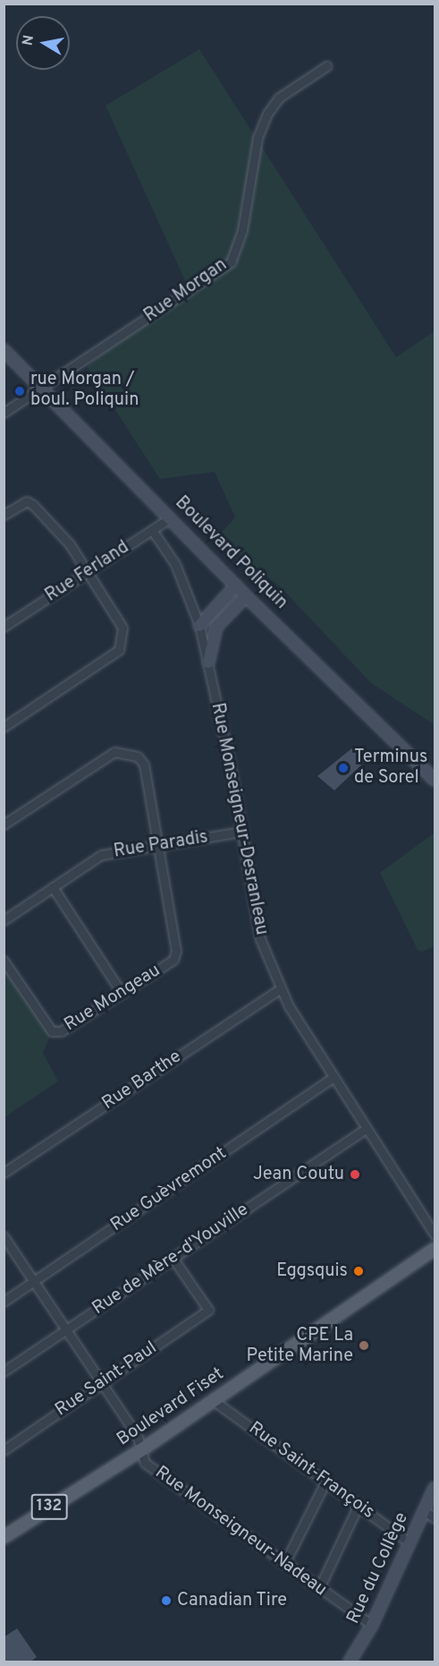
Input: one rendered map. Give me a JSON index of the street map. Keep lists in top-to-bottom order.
{
  "streets": {
    "main road": ["Boulevard Fiset", "132"],
    "street": [
      "Rue Morgan",
      "Boulevard Poliquin",
      "Rue Ferland",
      "Rue Monseigneur-Desranleau",
      "Rue Paradis",
      "Rue Mongeau",
      "Rue Barthe",
      "Rue Guèvremont",
      "Rue de Mère-d'Youville",
      "Rue Saint-Paul",
      "Rue Saint-François",
      "Rue Monseigneur-Nadeau",
      "Rue du Collège"
    ]
  },
  "crossings": [
    ["Rue Morgan", "Boulevard Poliquin"],
    ["Boulevard Poliquin", "Rue Ferland"],
    ["Rue Ferland", "Rue Monseigneur-Desranleau"],
    ["Rue Monseigneur-Desranleau", "Rue Paradis"],
    ["Rue Monseigneur-Desranleau", "Rue Barthe"],
    ["Rue Monseigneur-Desranleau", "Rue Guèvremont"],
    ["Rue Monseigneur-Desranleau", "Rue de Mère-d'Youville"],
    ["Rue Paradis", "Rue Mongeau"],
    ["Rue Guèvremont", "Rue Monseigneur-Nadeau"],
    ["Rue de Mère-d'Youville", "Rue Saint-Paul"],
    ["Rue de Mère-d'Youville", "Rue Monseigneur-Nadeau"],
    ["Rue Saint-Paul", "Rue Monseigneur-Nadeau"],
    ["Boulevard Fiset", "Rue Saint-François"],
    ["Boulevard Fiset", "Rue Monseigneur-Nadeau"],
    ["Rue Saint-François", "Rue du Collège"],
    ["Rue Monseigneur-Nadeau", "Rue du Collège"]
  ],
  "places": [
    "rue Morgan / boul. Poliquin",
    "Terminus de Sorel",
    "Jean Coutu",
    "Eggsquis",
    "CPE La Petite Marine",
    "Canadian Tire"
  ],
  "north": "left"
}
